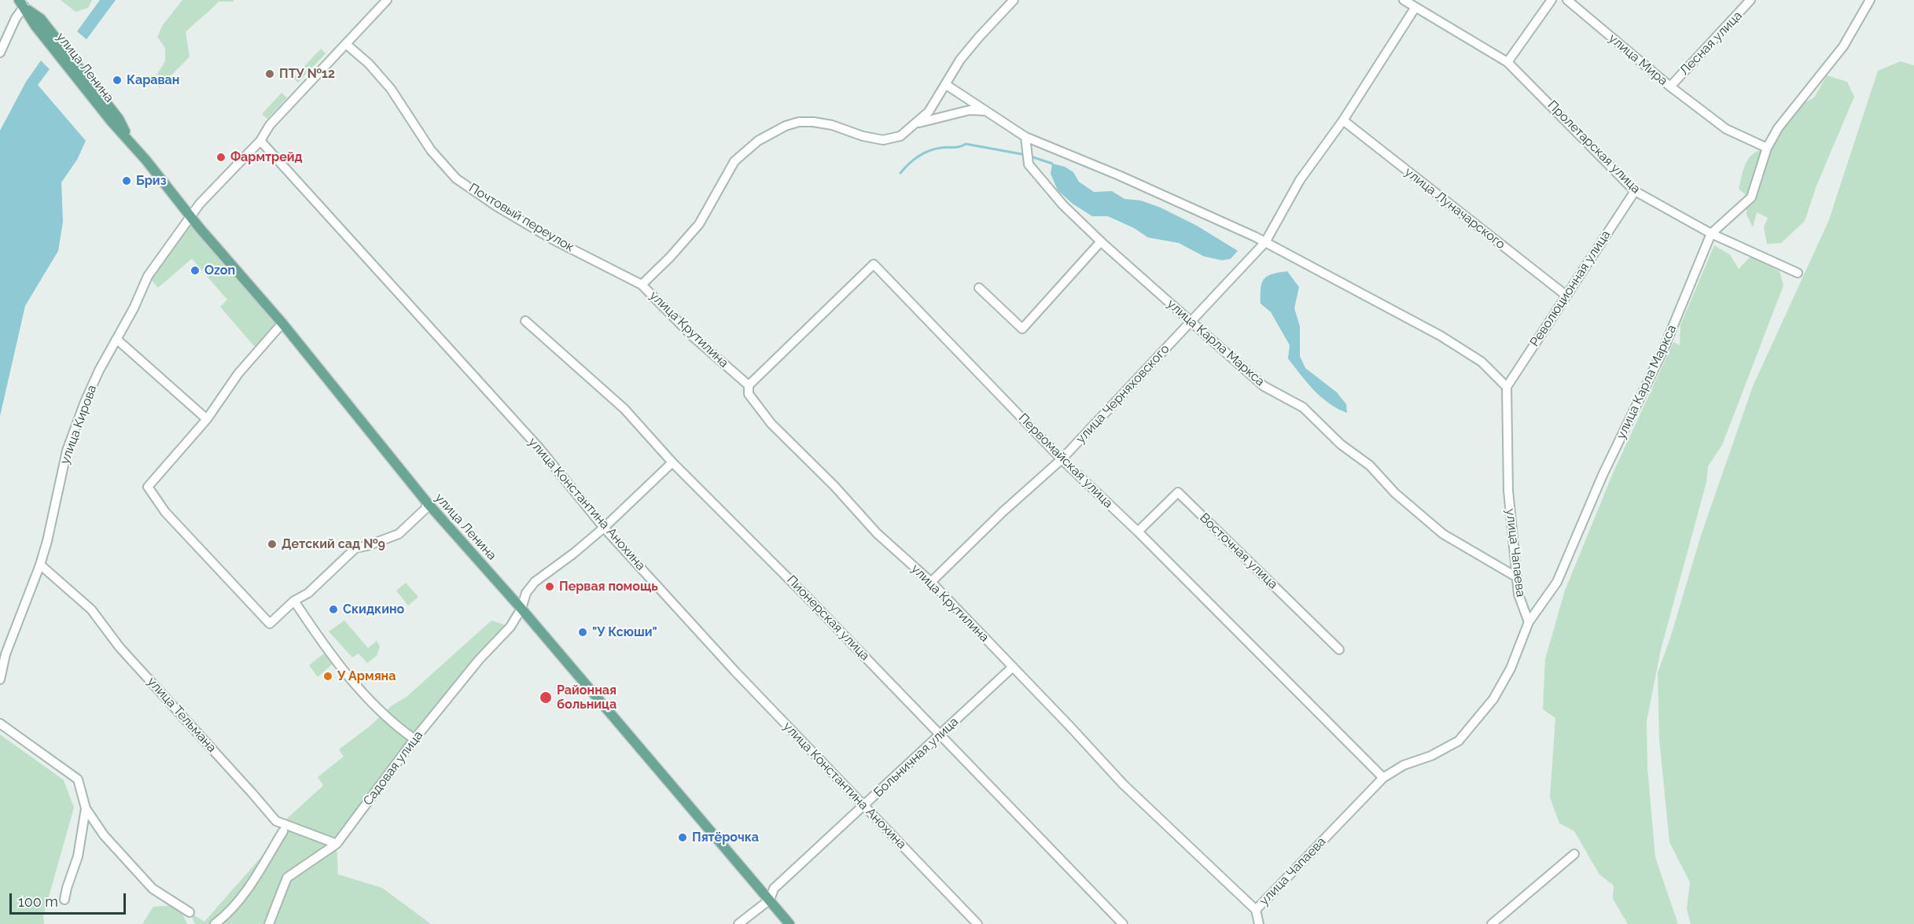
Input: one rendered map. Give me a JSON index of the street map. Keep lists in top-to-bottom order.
{
  "streets": {
    "main road": ["улица Ленина"],
    "street": [
      "Лесная улица",
      "улица Мира",
      "Пролетарская улица",
      "улица Луначарского",
      "Почтовый переулок",
      "Революционная улица",
      "улица Крутилина",
      "улица Карла Маркса",
      "улица Черняховского",
      "улица Кирова",
      "Первомайская улица",
      "улица Константина Анохина",
      "Восточная улица",
      "улица Чапаева",
      "Пионерская улица",
      "улица Тельмана",
      "Больничная улица",
      "Садовая улица"
    ]
  },
  "crossings": [
    ["Лесная улица", "улица Мира"],
    ["улица Мира", "улица Карла Маркса"],
    ["улица Ленина", "улица Кирова"],
    ["улица Ленина", "Больничная улица"],
    ["улица Ленина", "Садовая улица"],
    ["Пролетарская улица", "Революционная улица"],
    ["Пролетарская улица", "улица Карла Маркса"],
    ["улица Луначарского", "Революционная улица"],
    ["Почтовый переулок", "улица Крутилина"],
    ["Почтовый переулок", "улица Кирова"],
    ["Революционная улица", "улица Чапаева"],
    ["улица Крутилина", "улица Черняховского"],
    ["улица Крутилина", "Первомайская улица"],
    ["улица Крутилина", "улица Чапаева"],
    ["улица Крутилина", "Больничная улица"],
    ["улица Карла Маркса", "улица Черняховского"],
    ["улица Карла Маркса", "улица Чапаева"],
    ["улица Черняховского", "Первомайская улица"],
    ["улица Кирова", "улица Константина Анохина"],
    ["улица Кирова", "улица Тельмана"],
    ["Первомайская улица", "Восточная улица"],
    ["Первомайская улица", "улица Чапаева"],
    ["улица Константина Анохина", "Больничная улица"],
    ["улица Константина Анохина", "Садовая улица"],
    ["Пионерская улица", "Больничная улица"],
    ["Пионерская улица", "Садовая улица"],
    ["улица Тельмана", "Садовая улица"]
  ],
  "places": [
    "ПТУ №12",
    "Караван",
    "Фармтрейд",
    "Бриз",
    "Ozon",
    "Детский сад №9",
    "Первая помощь",
    "Скидкино",
    "\"У Ксюши\"",
    "У Армяна",
    "Районная больница",
    "Пятёрочка"
  ],
  "scale_bar": "100 m"
}
